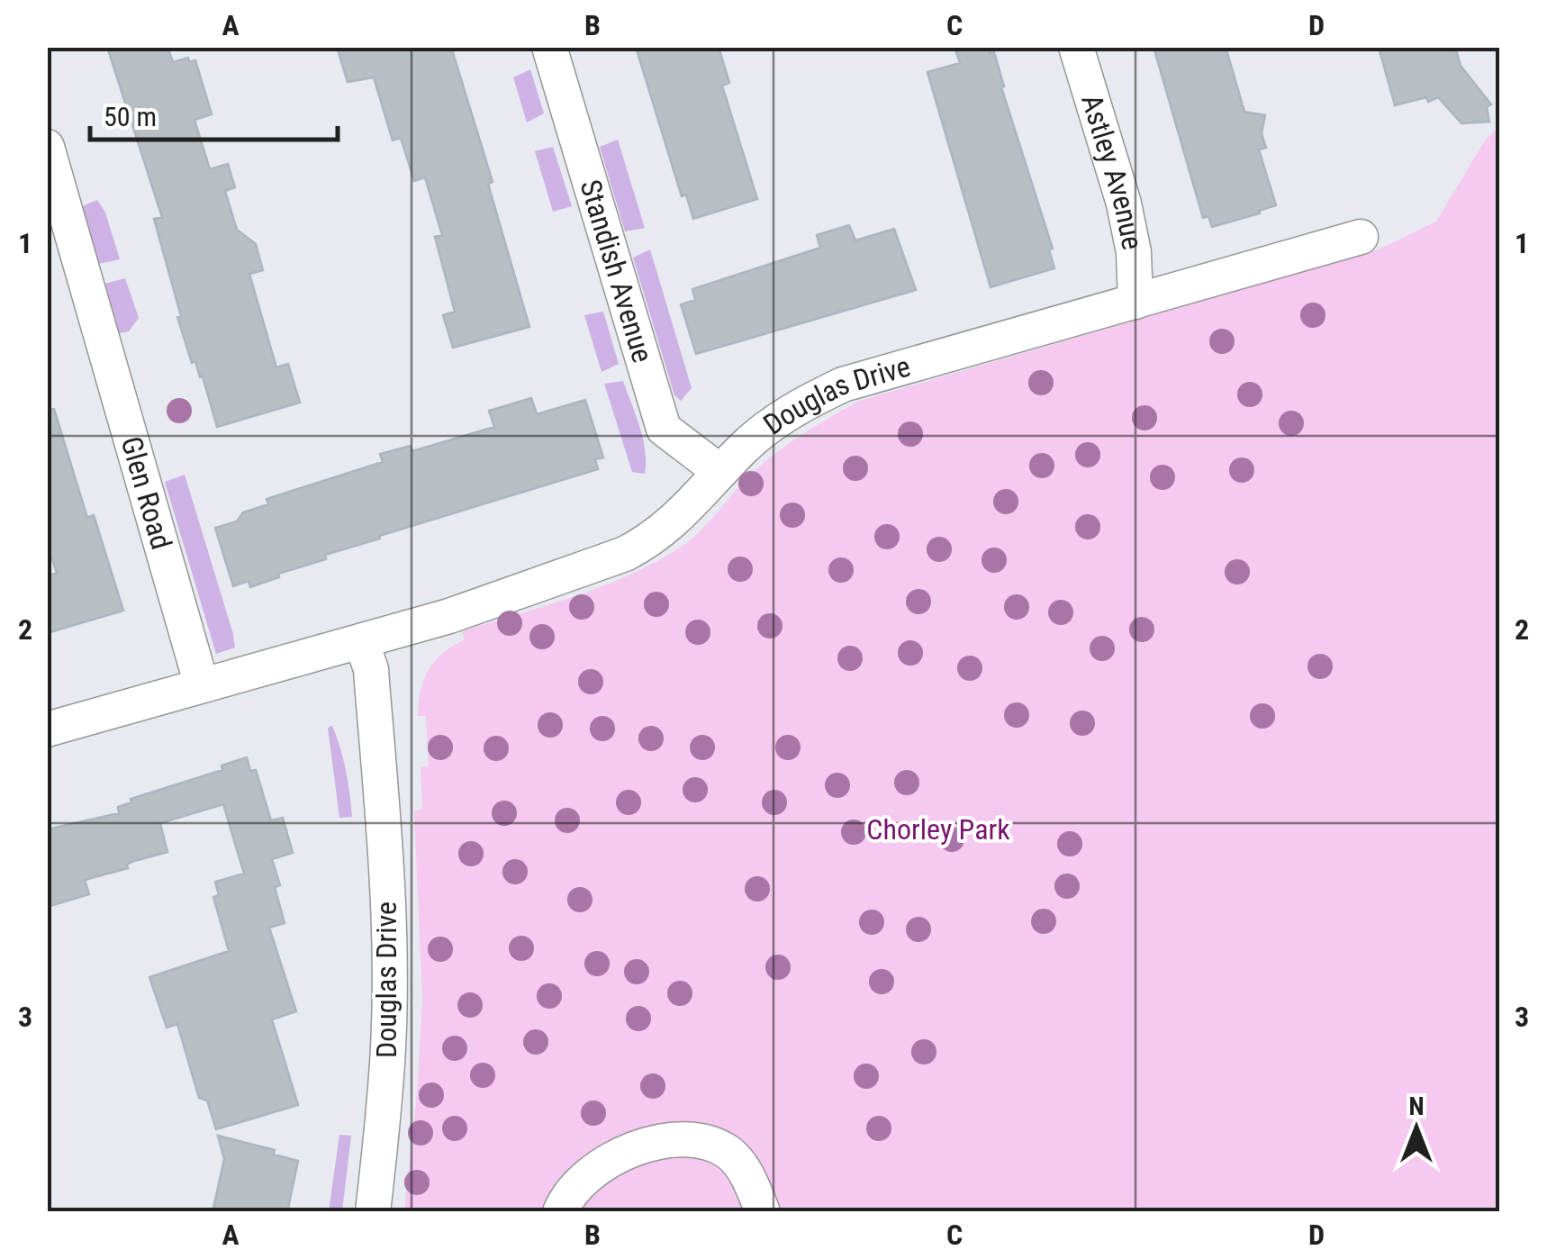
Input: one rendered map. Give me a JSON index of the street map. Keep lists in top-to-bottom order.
{
  "streets": {
    "street": [
      "Astley Avenue",
      "Standish Avenue",
      "Douglas Drive",
      "Glen Road"
    ]
  },
  "crossings": [
    ["Astley Avenue", "Douglas Drive"],
    ["Standish Avenue", "Douglas Drive"],
    ["Douglas Drive", "Glen Road"]
  ],
  "parks": ["Chorley Park"],
  "scale_bar": "50 m",
  "north": "top",
  "grid": {
    "columns": [
      "A",
      "B",
      "C",
      "D"
    ],
    "rows": ["1", "2", "3"]
  }
}
